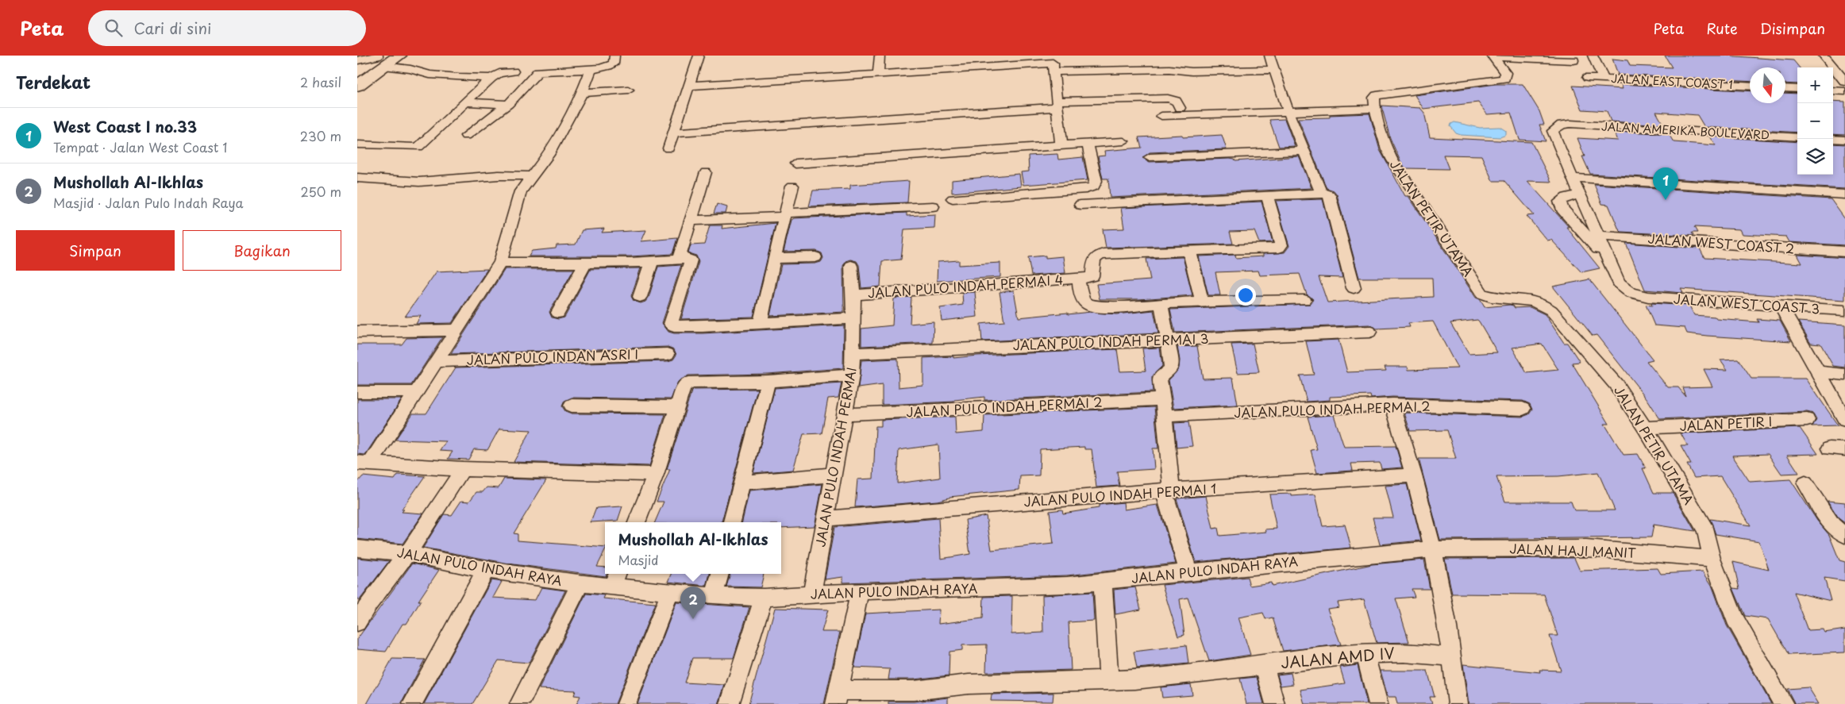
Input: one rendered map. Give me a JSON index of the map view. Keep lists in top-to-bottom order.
{
  "streets": {
    "street": [
      "JALAN EAST COAST 1",
      "JALAN AMERIKA BOULEVARD",
      "JALAN PETIR UTAMA",
      "JALAN WEST COAST 2",
      "JALAN PULO INDAH PERMAI 4",
      "JALAN WEST COAST 3",
      "JALAN PULO INDAH PERMAI 3",
      "JALAN PULO INDAN ASRI I",
      "JALAN PULO INDAH PERMAI 2",
      "JALAN PETIR I",
      "JALAN PULO INDAH PERMAI",
      "JALAN PULO INDAH PERMAI 1",
      "JALAN HAJI MANIT",
      "JALAN PULO INDAH RAYA",
      "JALAN AMD IV"
    ]
  },
  "crossings": [
    ["JALAN PETIR UTAMA", "JALAN PETIR I"],
    ["JALAN PETIR UTAMA", "JALAN HAJI MANIT"],
    ["JALAN PULO INDAH PERMAI 4", "JALAN PULO INDAH PERMAI"],
    ["JALAN PULO INDAH PERMAI 3", "JALAN PULO INDAH PERMAI"],
    ["JALAN PULO INDAH PERMAI 2", "JALAN PULO INDAH PERMAI"],
    ["JALAN PULO INDAH PERMAI", "JALAN PULO INDAH PERMAI 1"],
    ["JALAN PULO INDAH PERMAI", "JALAN PULO INDAH RAYA"],
    ["JALAN HAJI MANIT", "JALAN PULO INDAH RAYA"]
  ],
  "north": "bottom",
  "page": {
    "header": "Peta",
    "search": "Cari di sini",
    "nav": ["Peta", "Rute", "Disimpan"],
    "heading": ["Terdekat", "2 hasil"],
    "map_buttons": ["+", "−"],
    "list": [
      {
        "mark": "1",
        "name": "West Coast I no.33",
        "note": "Tempat · Jalan West Coast 1",
        "value": "230 m"
      },
      {
        "mark": "2",
        "name": "Mushollah Al-Ikhlas",
        "note": "Masjid · Jalan Pulo Indah Raya",
        "value": "250 m"
      }
    ],
    "pins": ["1", "2"],
    "buttons": ["Simpan", "Bagikan"],
    "popup": ["Mushollah Al-Ikhlas", "Masjid"]
  }
}
